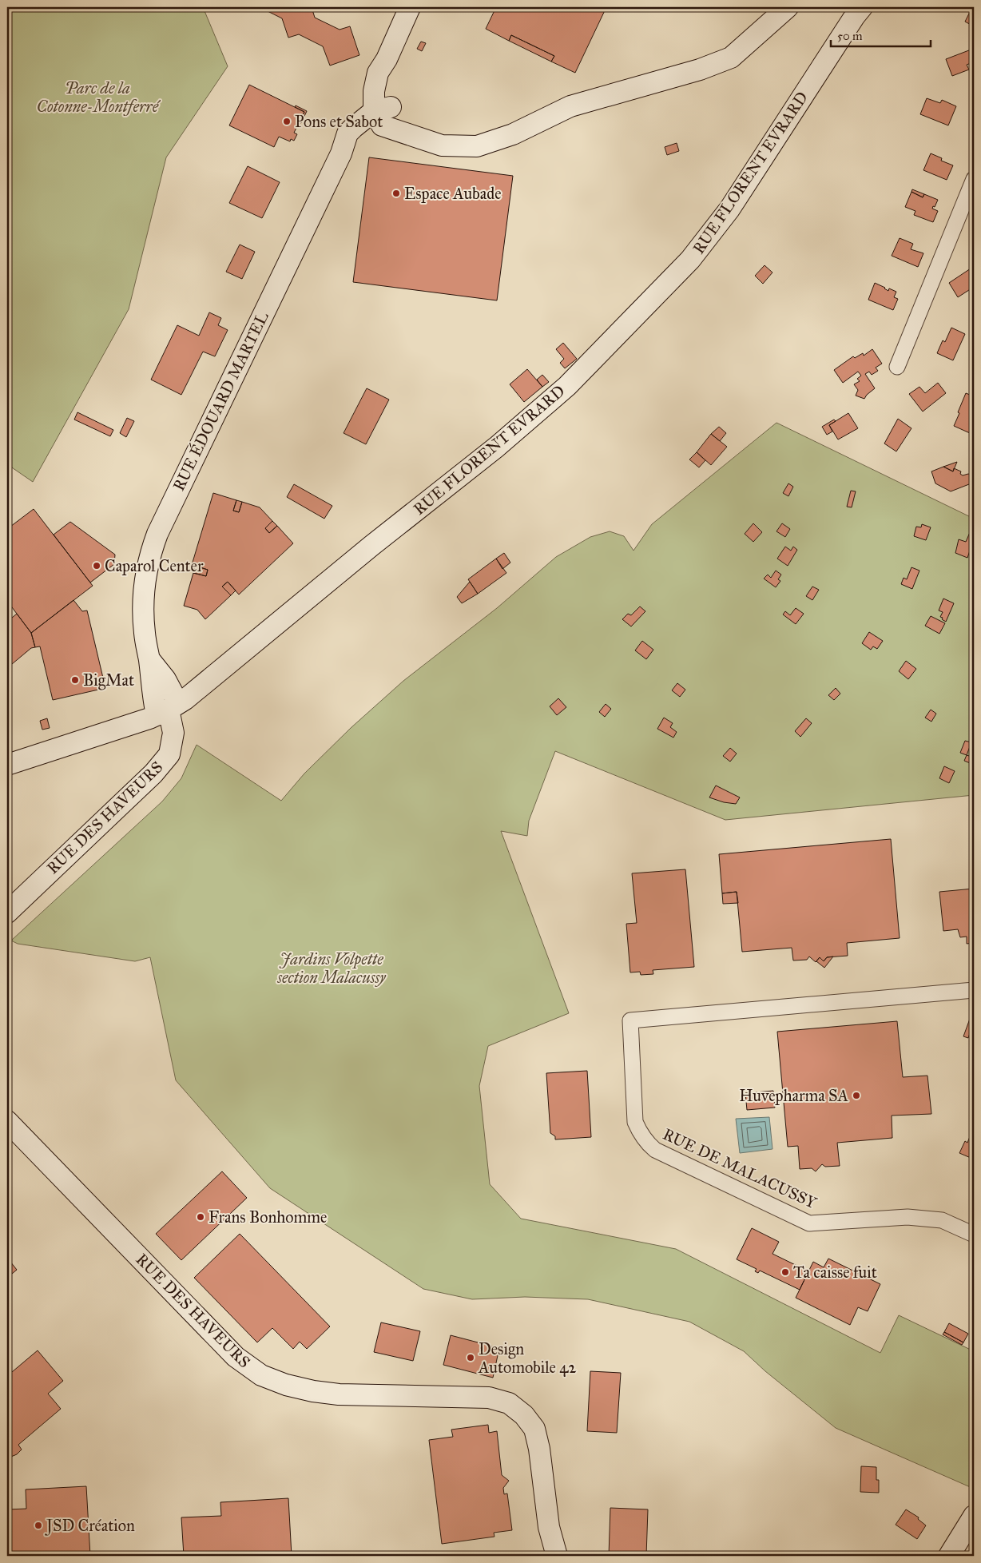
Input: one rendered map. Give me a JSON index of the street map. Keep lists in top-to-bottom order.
{
  "streets": {
    "street": [
      "RUE FLORENT EVRARD",
      "RUE ÉDOUARD MARTEL",
      "RUE DES HAVEURS",
      "RUE DE MALACUSSY"
    ]
  },
  "crossings": [
    ["RUE FLORENT EVRARD", "RUE ÉDOUARD MARTEL"],
    ["RUE FLORENT EVRARD", "RUE DES HAVEURS"],
    ["RUE ÉDOUARD MARTEL", "RUE DES HAVEURS"]
  ],
  "parks": ["Parc de la Cotonne-Montferré", "Jardins Volpette section Malacussy"],
  "places": [
    "Pons et Sabot",
    "Espace Aubade",
    "Caparol Center",
    "BigMat",
    "Huvepharma SA",
    "Frans Bonhomme",
    "Ta caisse fuit",
    "Design Automobile 42",
    "JSD Création"
  ],
  "scale_bar": "50 m"
}
